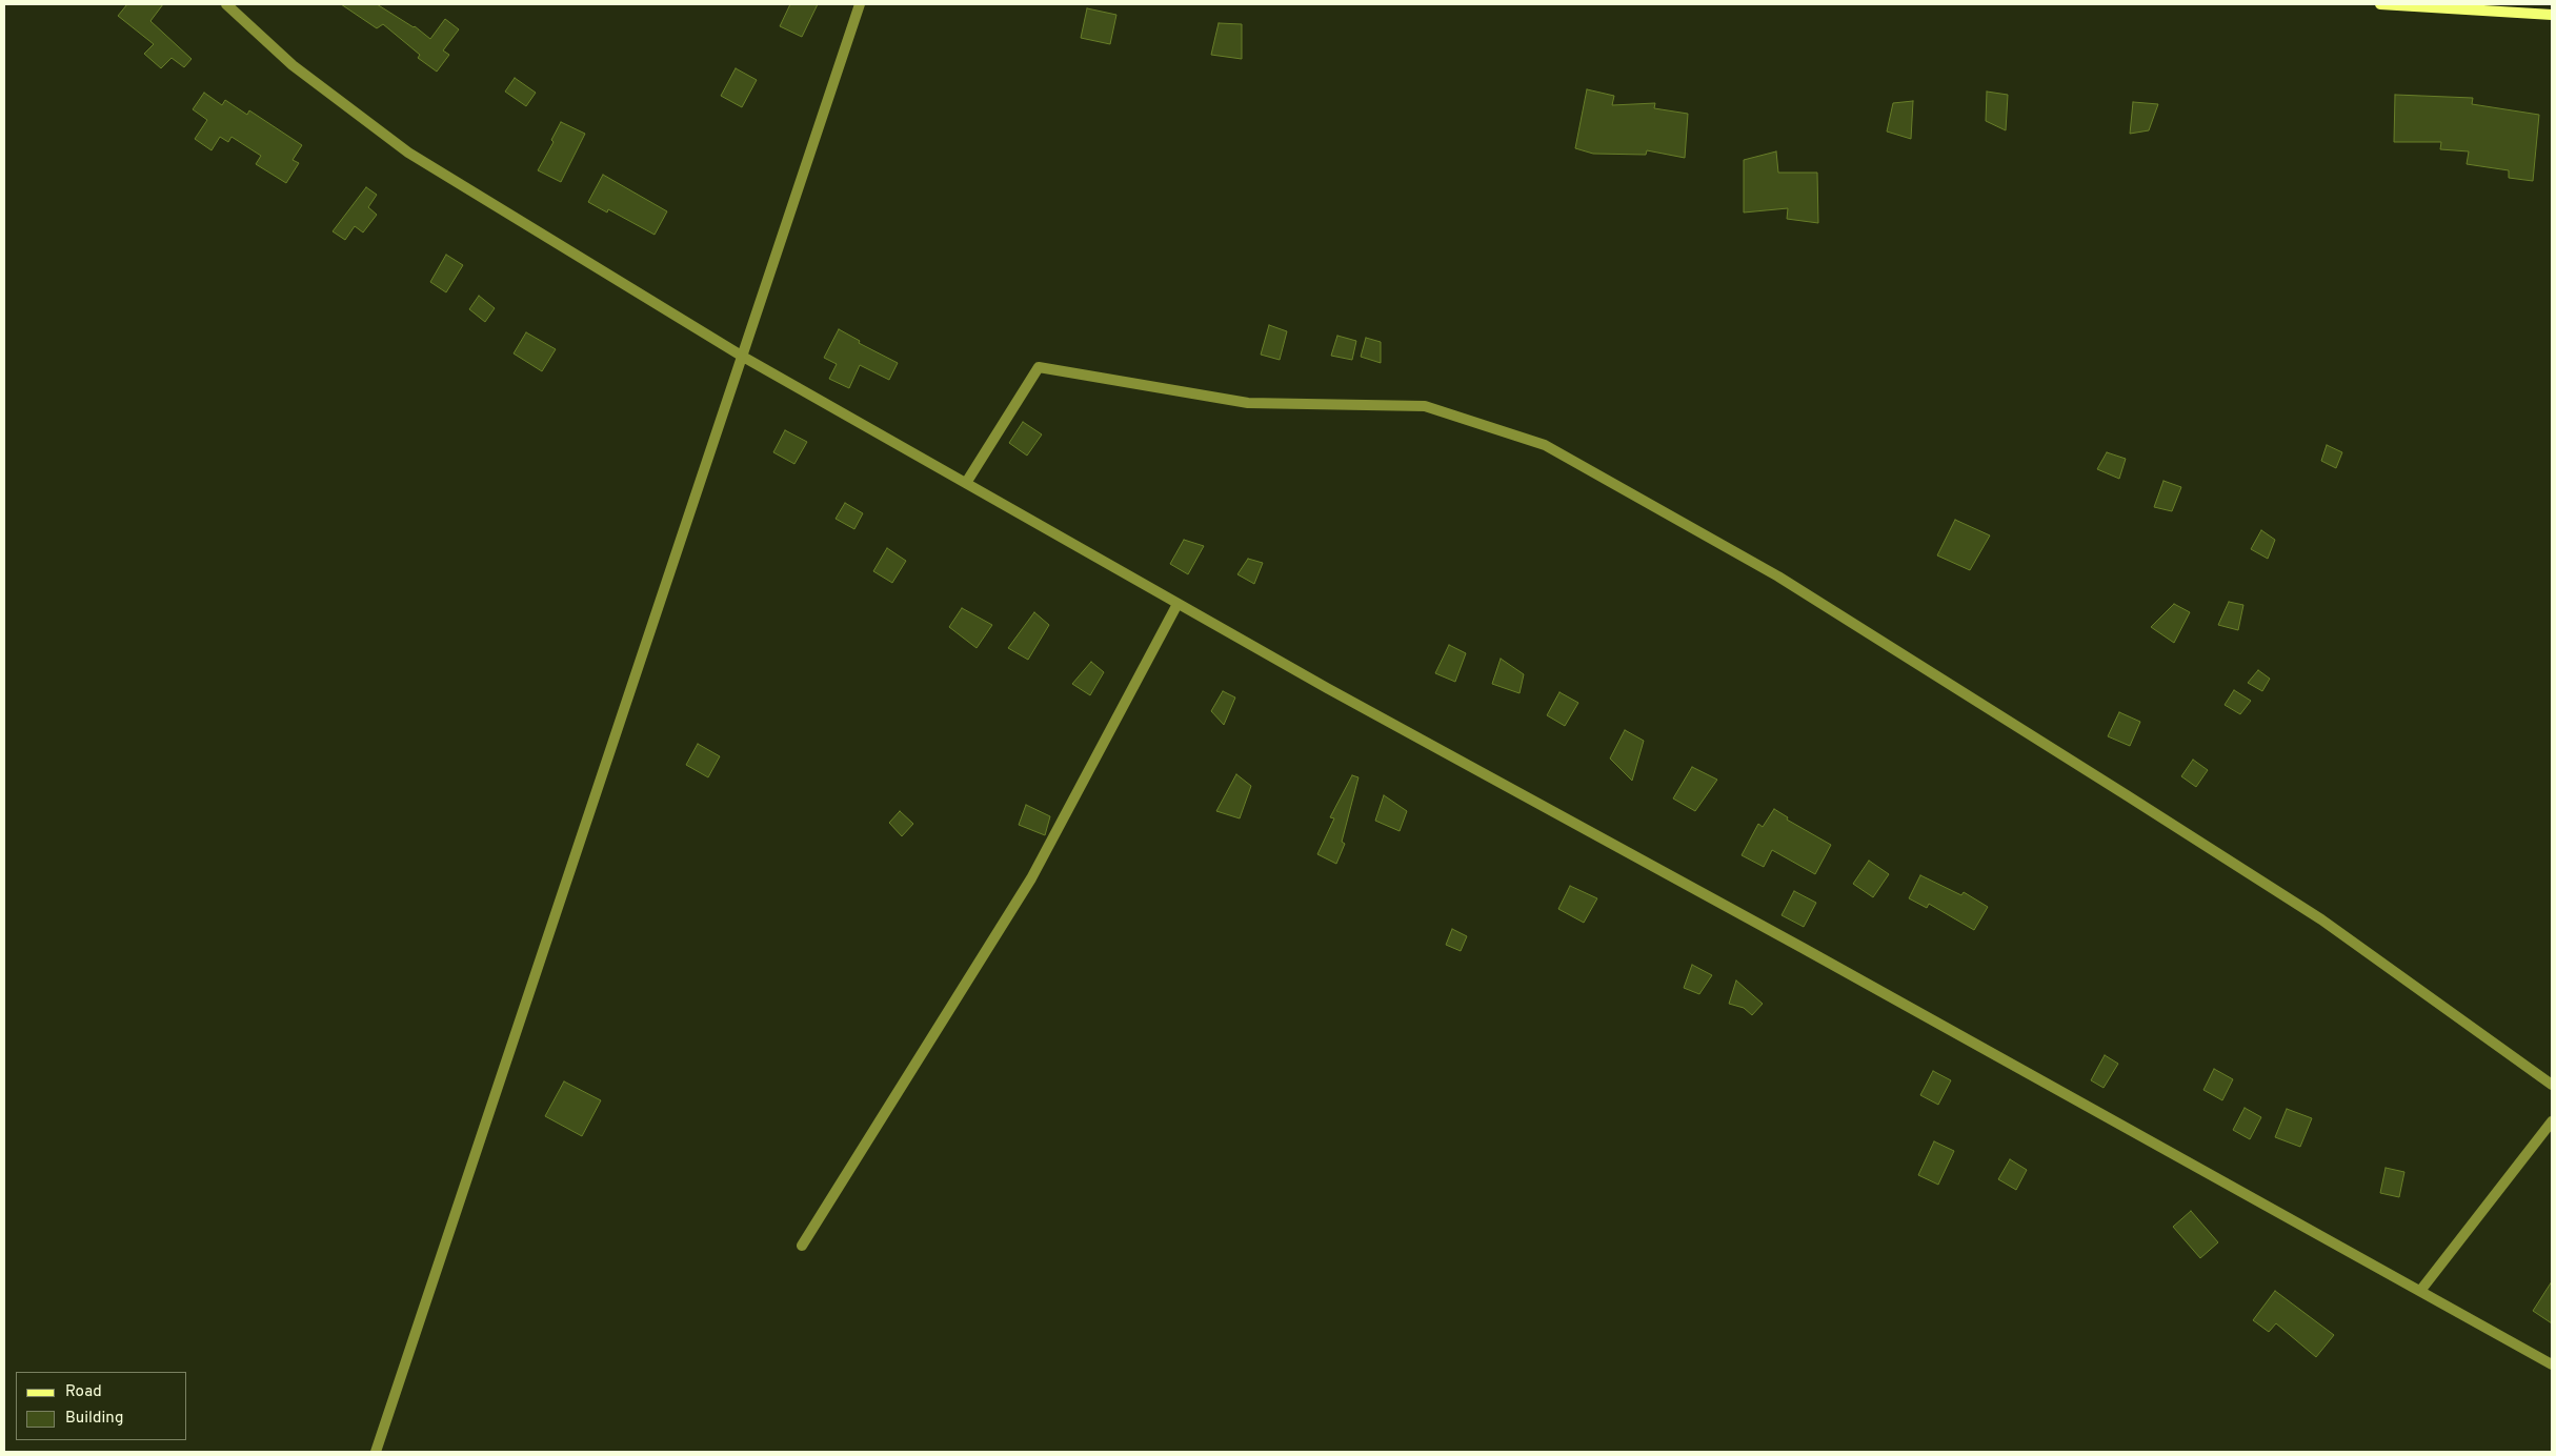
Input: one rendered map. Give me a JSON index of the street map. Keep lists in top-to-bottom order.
{
  "legend": ["Road", "Building"]
}
